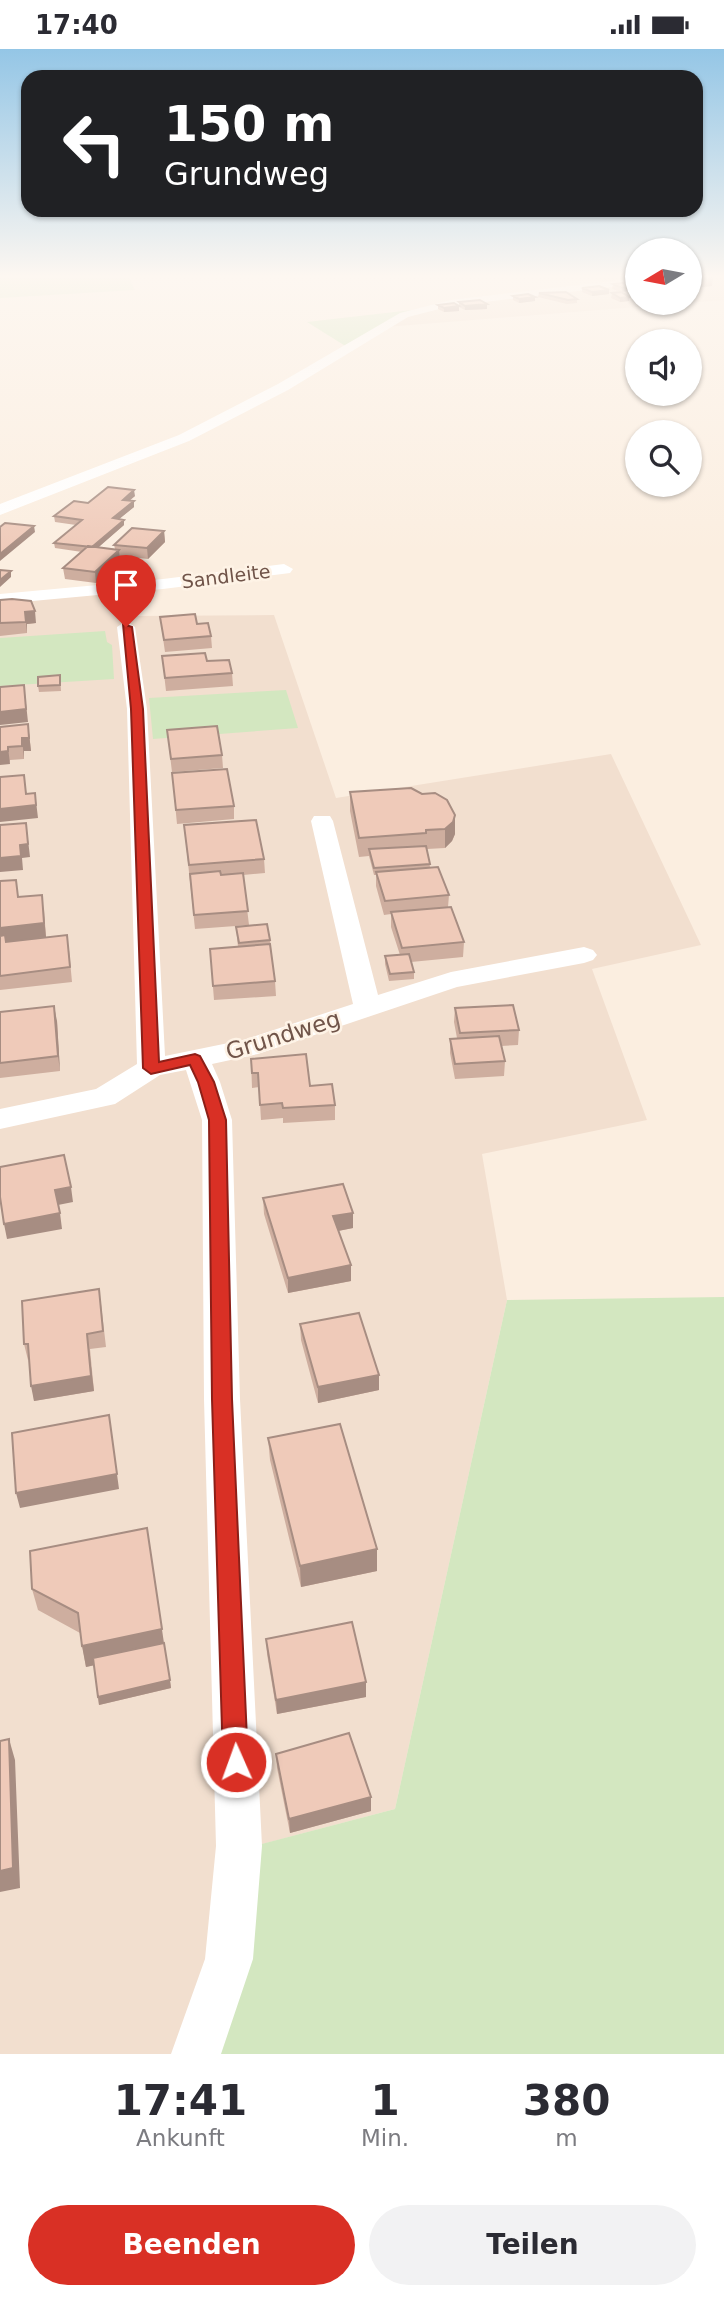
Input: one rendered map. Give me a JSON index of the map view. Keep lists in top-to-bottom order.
{
  "streets": {
    "street": ["Sandleite", "Grundweg"]
  },
  "north": "left",
  "page": {
    "status": "17:40",
    "turn": ["150 m", "Grundweg"],
    "eta": [
      "17:41",
      "Ankunft",
      "1",
      "Min.",
      "380",
      "m"
    ],
    "buttons": ["Beenden", "Teilen"]
  }
}
